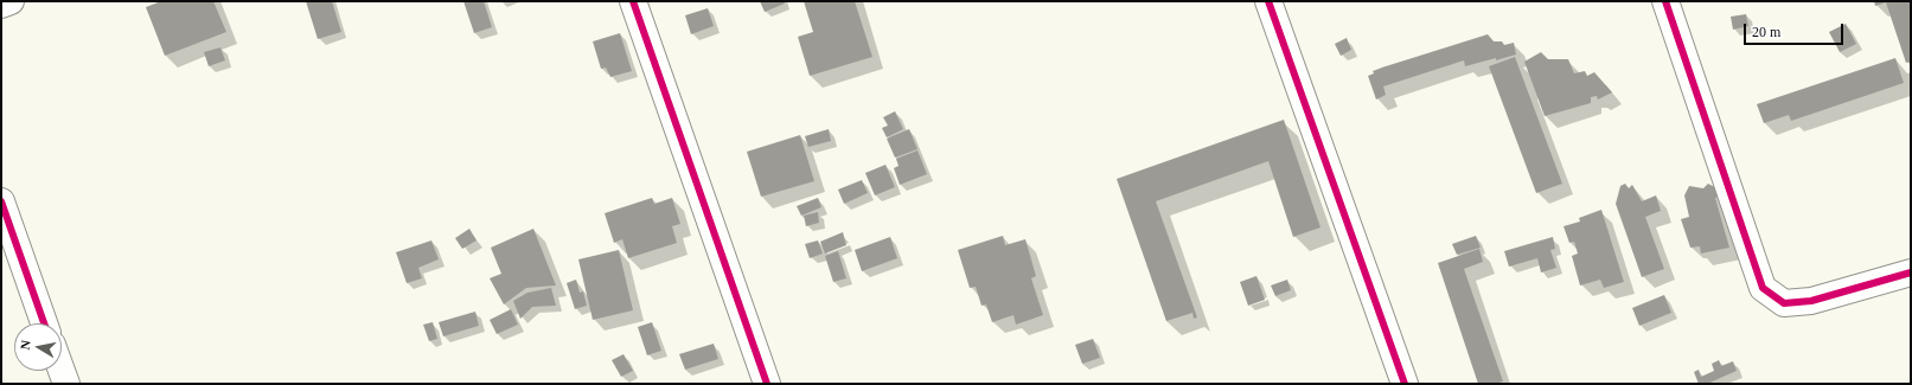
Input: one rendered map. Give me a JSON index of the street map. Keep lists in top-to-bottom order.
{
  "scale_bar": "20 m",
  "north": "left"
}
